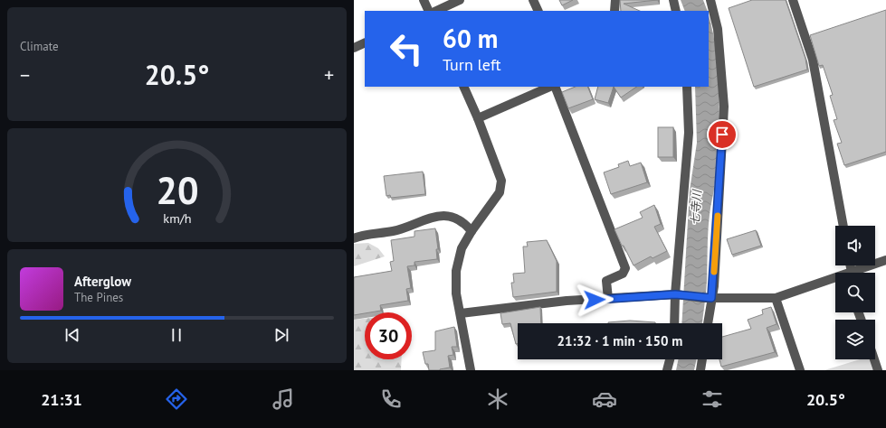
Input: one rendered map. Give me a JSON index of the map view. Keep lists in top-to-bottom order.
{
  "water": ["七寺川"],
  "page": {
    "tile": "Climate",
    "turn": ["60 m", "Turn left"],
    "heat": ["−", "20.5°", "+"],
    "song": ["Afterglow", "The Pines"],
    "limit": "30",
    "trip": "21:32 · 1 min · 150 m",
    "tabs": ["21:31", "20.5°"],
    "gauge": ["20", "km/h"]
  }
}
